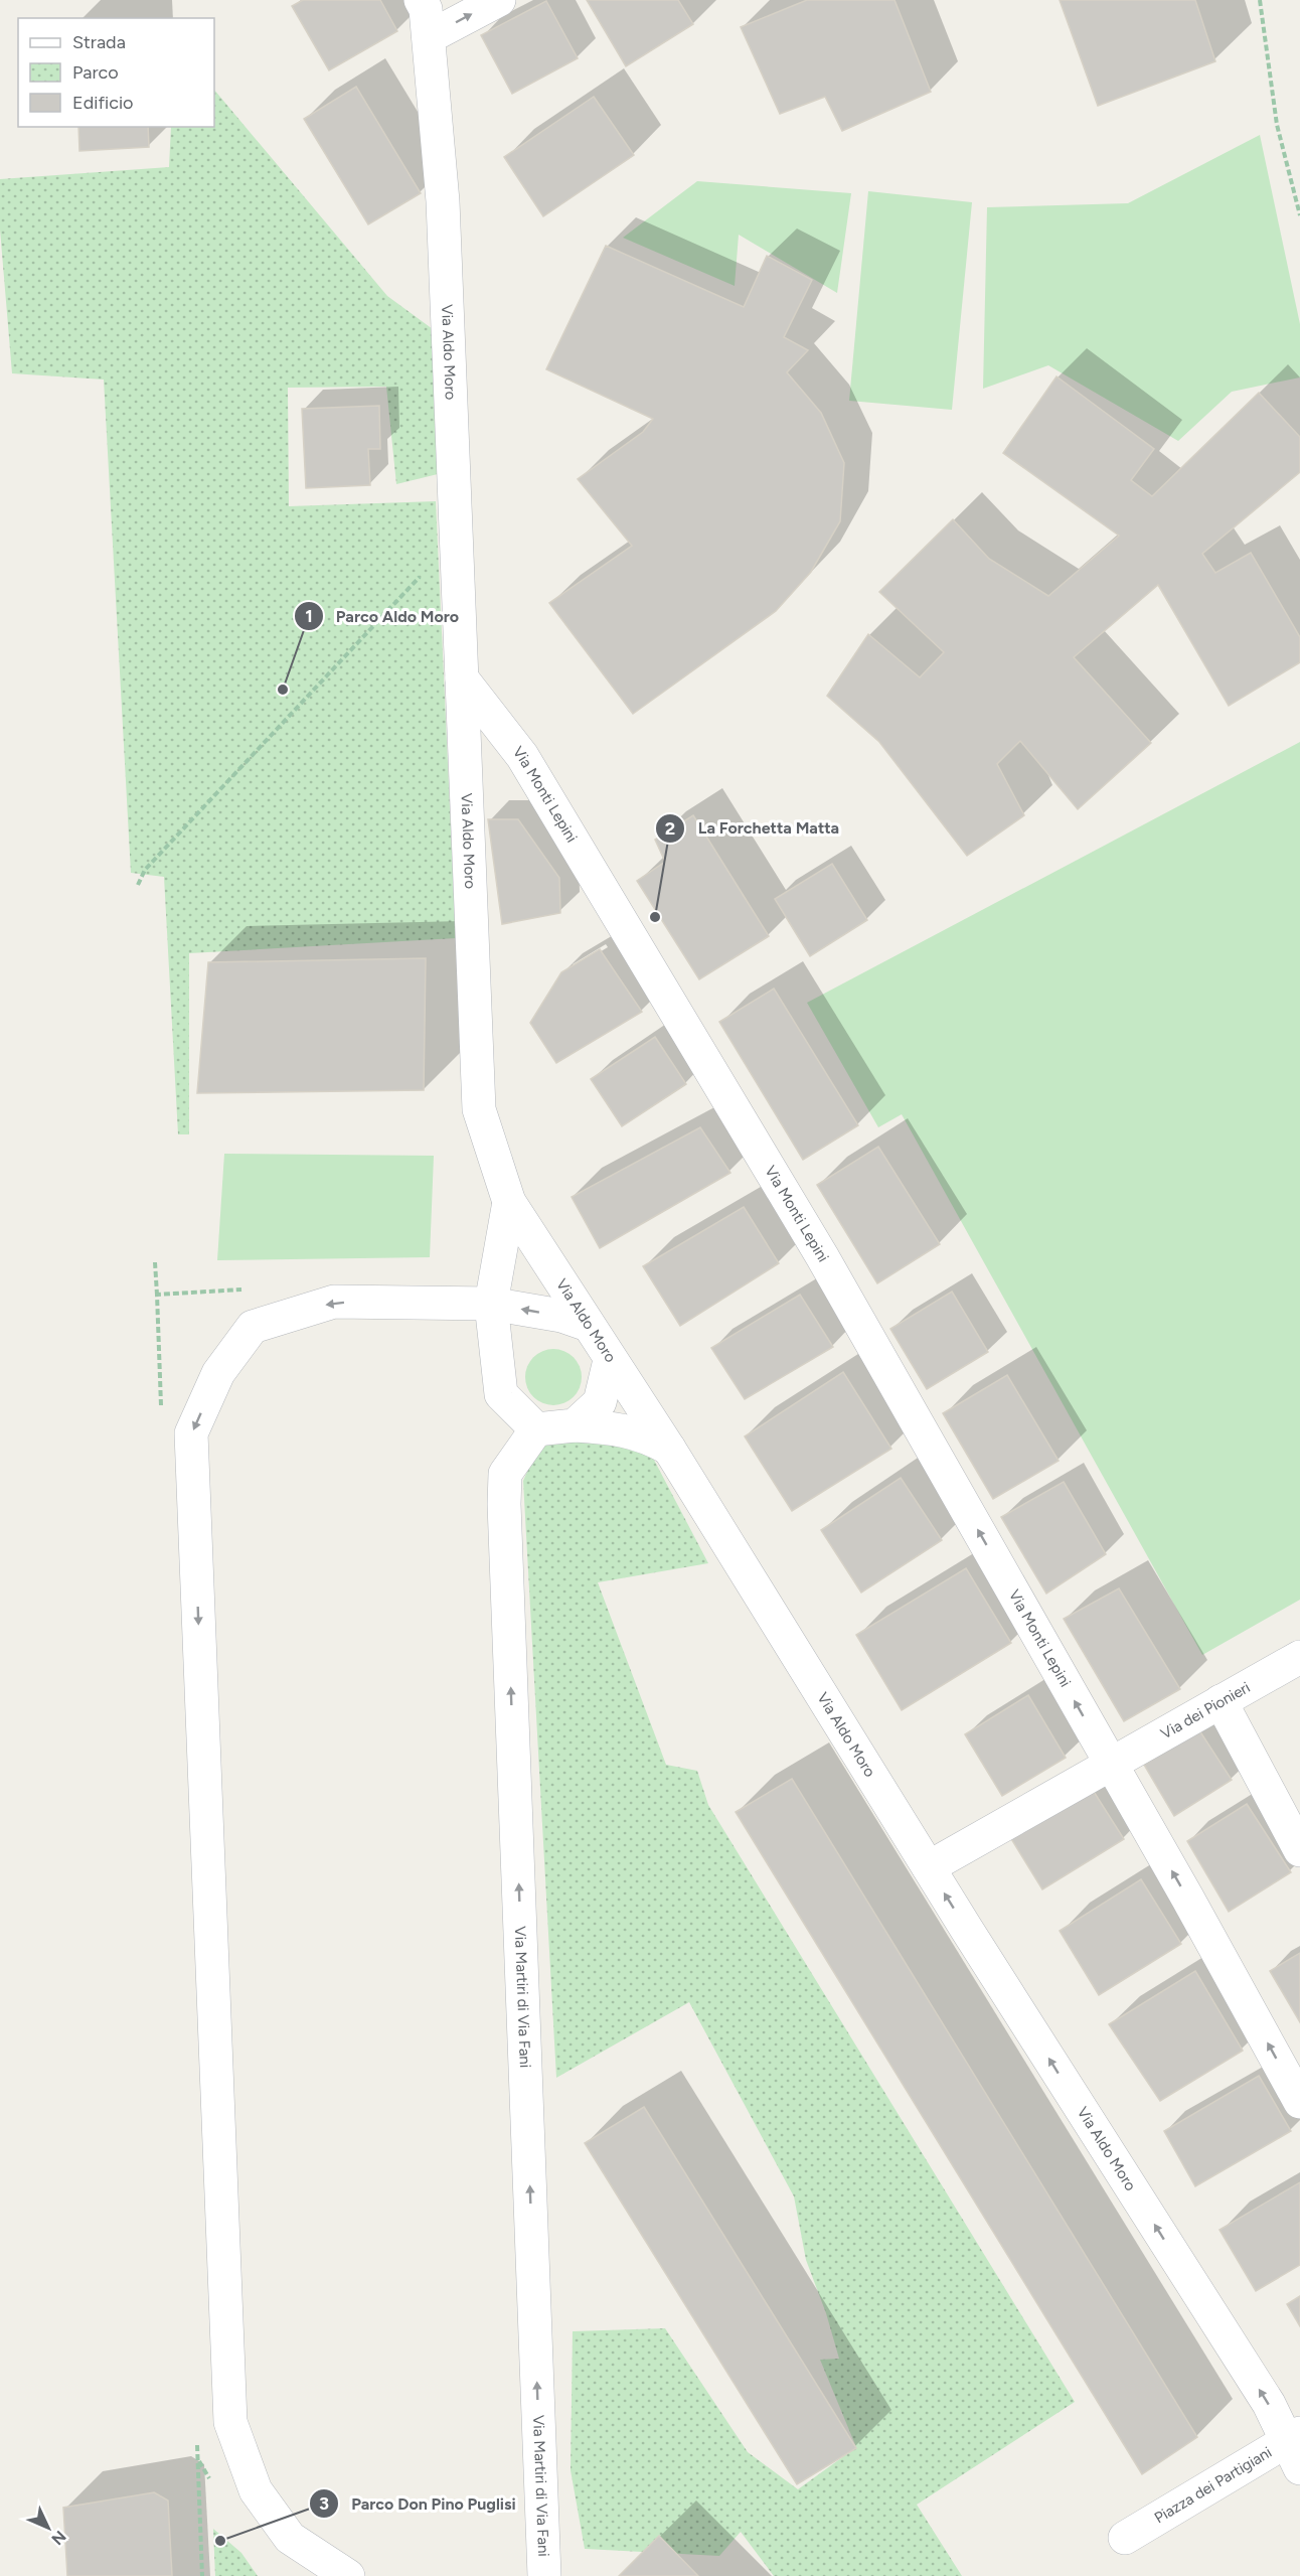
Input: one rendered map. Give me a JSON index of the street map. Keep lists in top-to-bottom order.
{
  "streets": {
    "street": [
      "Via Aldo Moro",
      "Via Monti Lepini",
      "Via dei Pionieri",
      "Via Martiri di Via Fani",
      "Piazza dei Partigiani"
    ]
  },
  "crossings": [
    ["Via Aldo Moro", "Via Monti Lepini"],
    ["Via Aldo Moro", "Via Martiri di Via Fani"],
    ["Via Aldo Moro", "Piazza dei Partigiani"],
    ["Via Monti Lepini", "Via dei Pionieri"]
  ],
  "one_way": ["Via Monti Lepini", "Via Martiri di Via Fani"],
  "places": ["Parco Aldo Moro", "La Forchetta Matta", "Parco Don Pino Puglisi"],
  "legend": ["Strada", "Parco", "Edificio"],
  "north": "bottom right"
}
